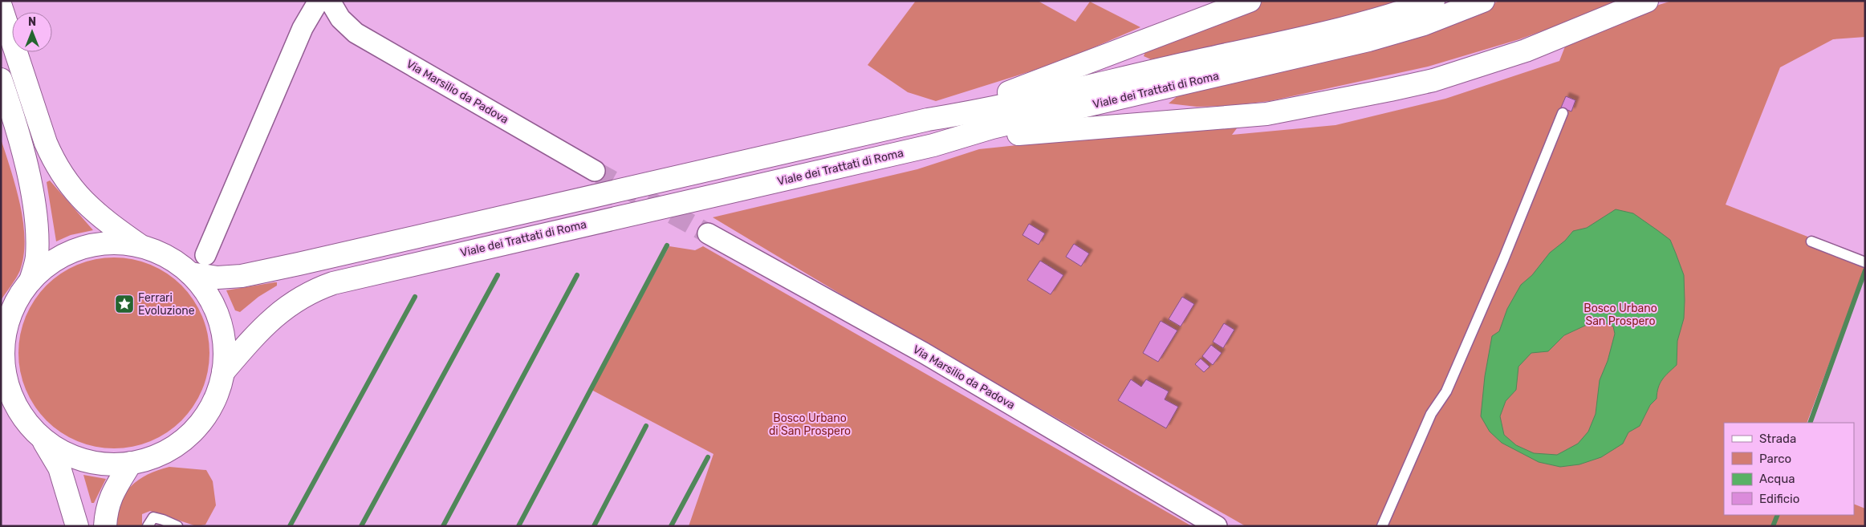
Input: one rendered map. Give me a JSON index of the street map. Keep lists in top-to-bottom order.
{
  "streets": {
    "highway": ["Viale dei Trattati di Roma"],
    "street": ["Via Marsilio da Padova"]
  },
  "parks": ["Bosco Urbano San Prospero", "Bosco Urbano di San Prospero"],
  "places": {
    "place": ["Ferrari Evoluzione"]
  },
  "legend": [
    "Strada",
    "Parco",
    "Acqua",
    "Edificio"
  ],
  "north": "top"
}
